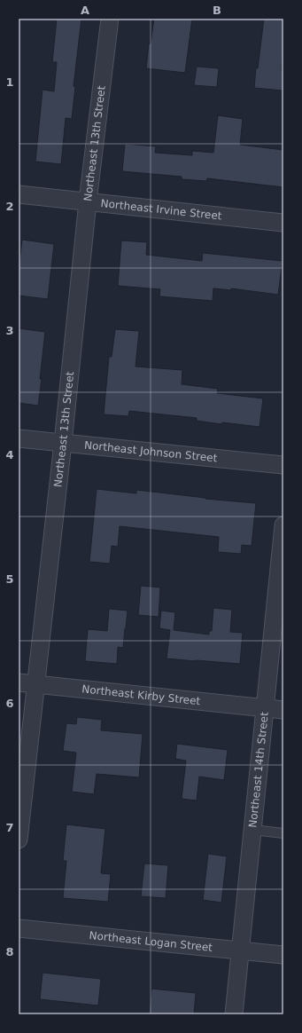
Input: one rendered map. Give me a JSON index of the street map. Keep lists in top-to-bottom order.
{
  "streets": {
    "street": [
      "Northeast 13th Street",
      "Northeast Irvine Street",
      "Northeast Johnson Street",
      "Northeast Kirby Street",
      "Northeast 14th Street",
      "Northeast Logan Street"
    ]
  },
  "crossings": [
    ["Northeast 13th Street", "Northeast Irvine Street"],
    ["Northeast 13th Street", "Northeast Johnson Street"],
    ["Northeast 13th Street", "Northeast Kirby Street"],
    ["Northeast Kirby Street", "Northeast 14th Street"],
    ["Northeast 14th Street", "Northeast Logan Street"]
  ],
  "grid": {
    "columns": ["A", "B"],
    "rows": [
      "1",
      "2",
      "3",
      "4",
      "5",
      "6",
      "7",
      "8"
    ]
  }
}
